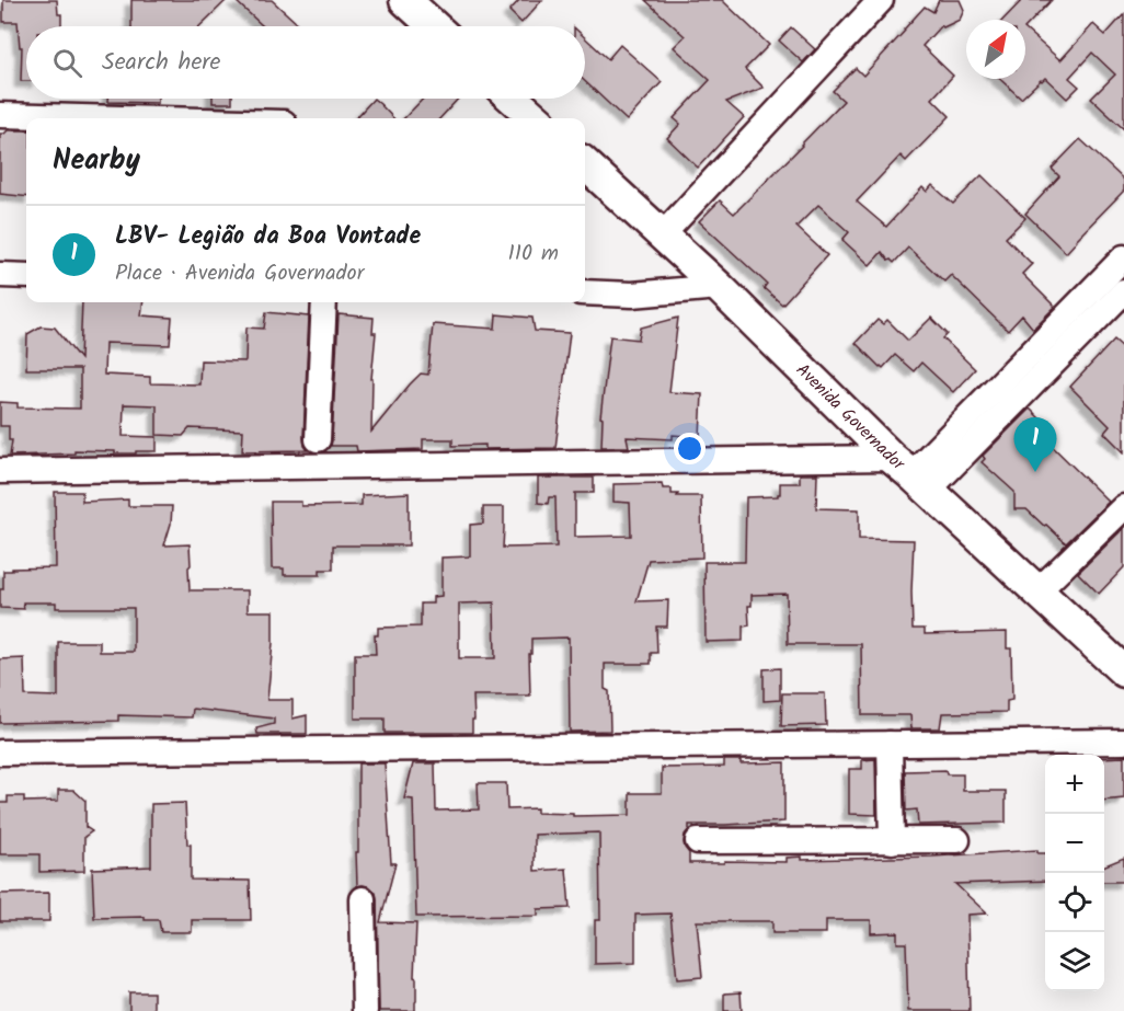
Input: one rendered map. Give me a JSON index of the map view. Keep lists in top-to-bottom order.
{
  "streets": {
    "street": ["Avenida Governador"]
  },
  "north": "top right",
  "page": {
    "search": "Search here",
    "heading": "Nearby",
    "list": [
      {
        "mark": "1",
        "name": "LBV- Legião da Boa Vontade",
        "note": "Place · Avenida Governador",
        "value": "110 m"
      }
    ],
    "pins": "1",
    "map_buttons": ["+", "−"]
  }
}
